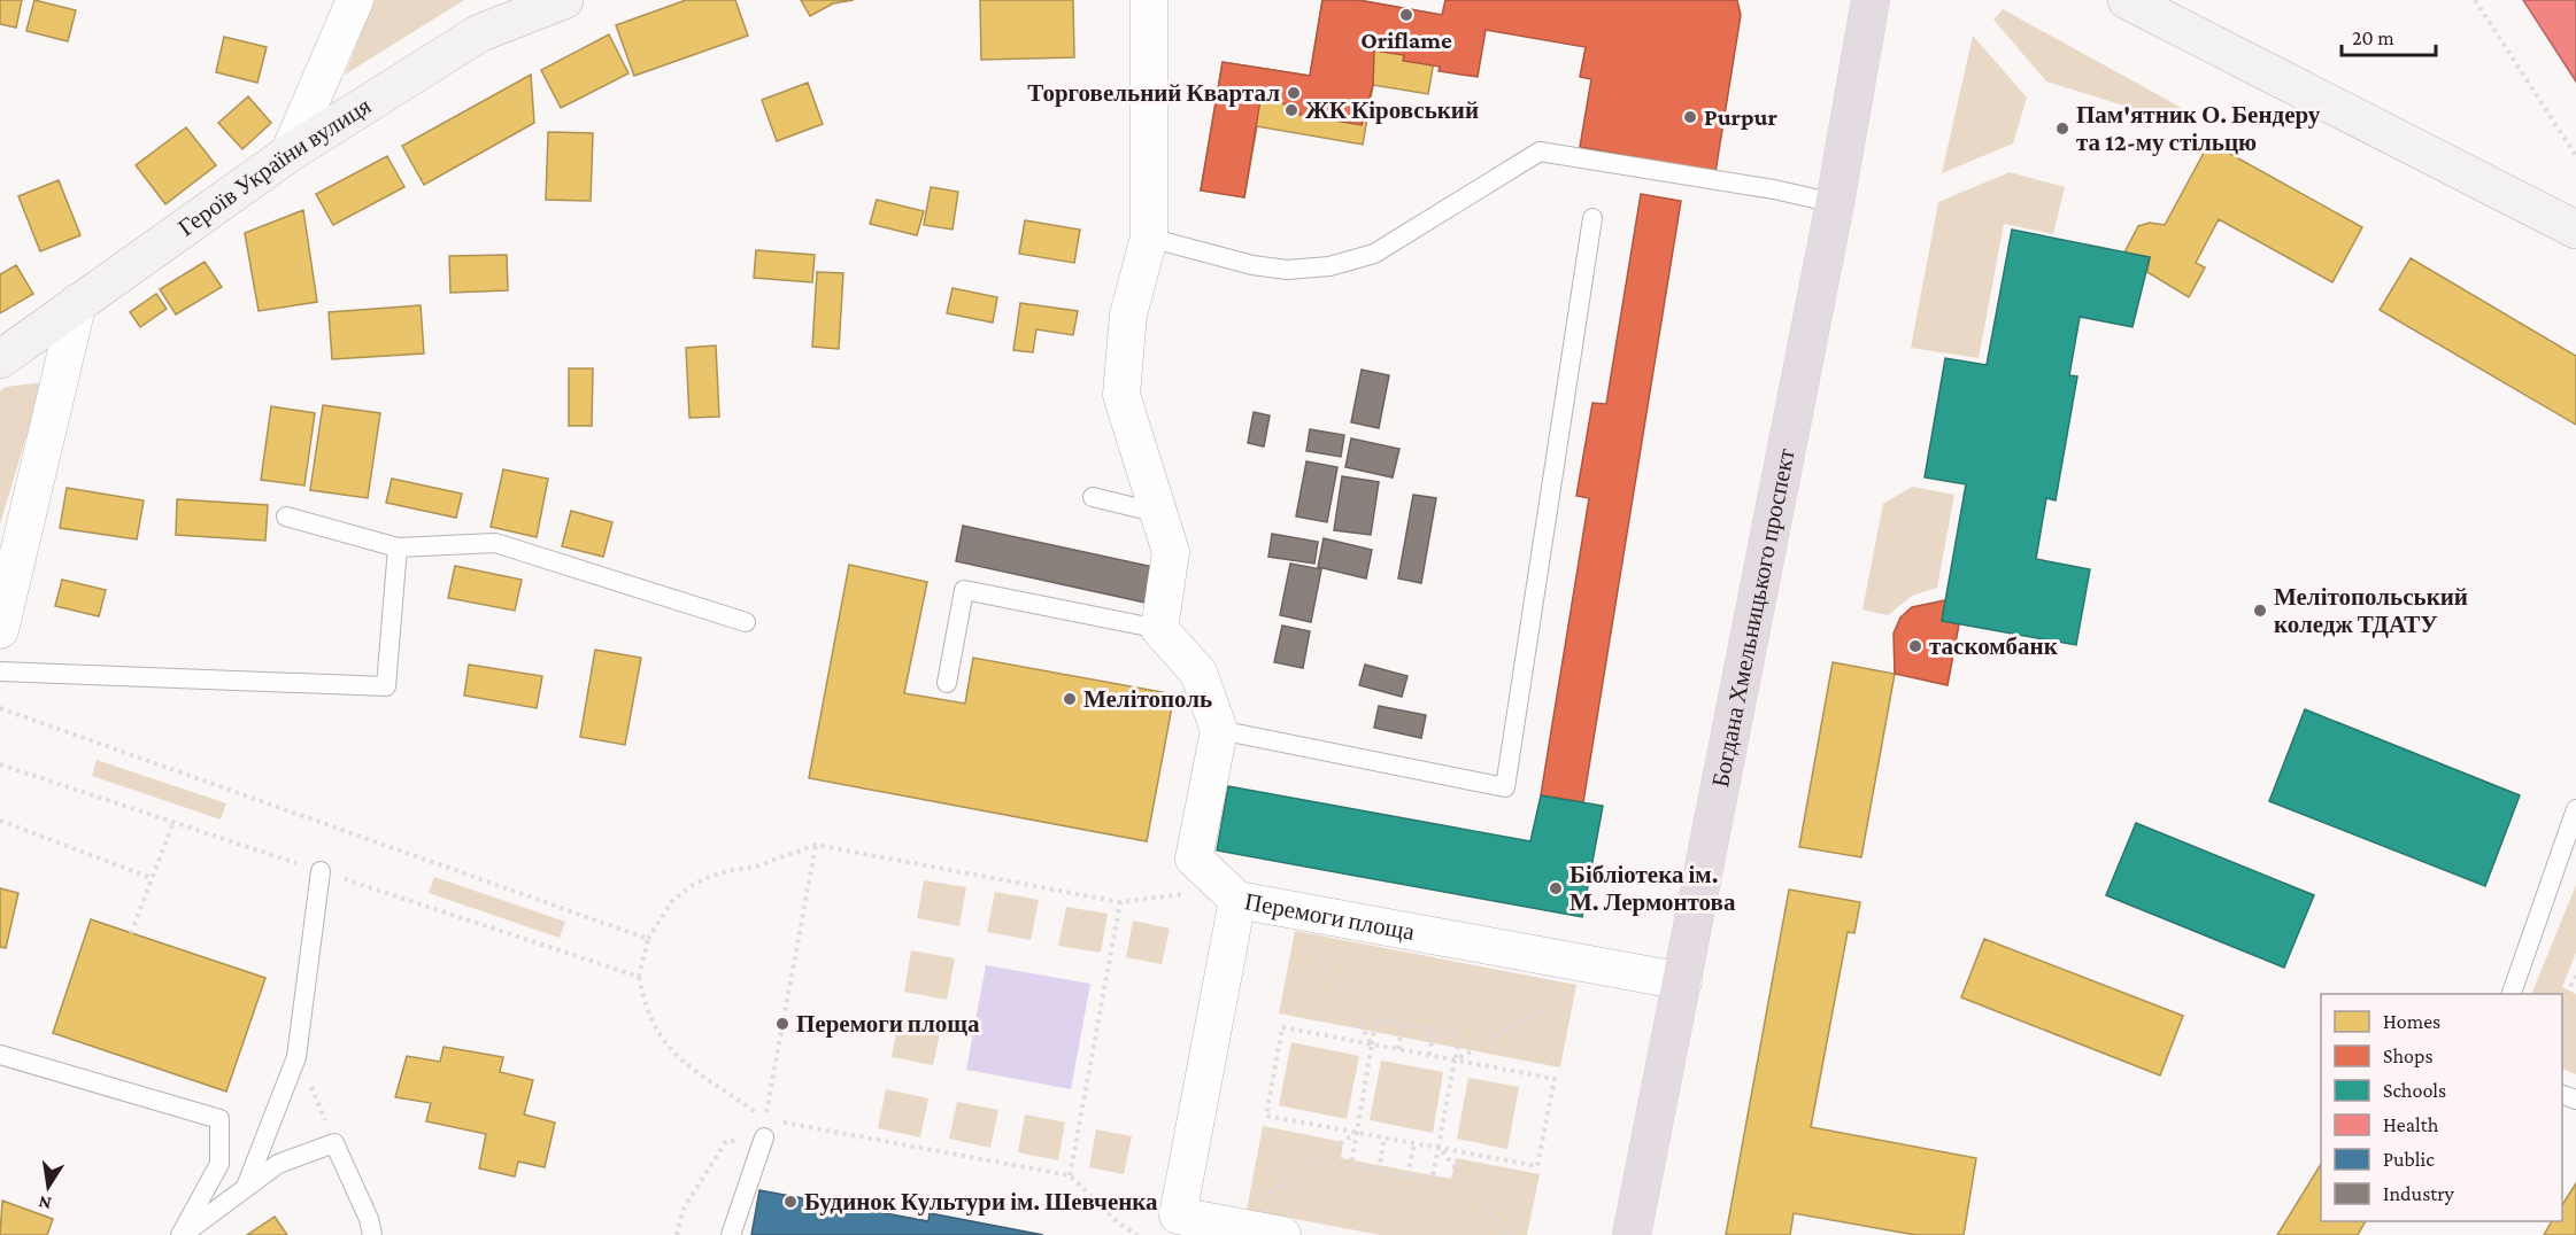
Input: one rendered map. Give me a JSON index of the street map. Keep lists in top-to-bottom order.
{
  "streets": {
    "highway": ["Богдана Хмельницького проспект"],
    "main road": ["Героїв України вулиця"],
    "street": ["Перемоги площа"]
  },
  "crossings": [
    ["Богдана Хмельницького проспект", "Перемоги площа"]
  ],
  "places": [
    "Oriflame",
    "Торговельний Квартал",
    "ЖК Кіровський",
    "Purpur",
    "Пам'ятник О. Бендеру та 12-му стільцю",
    "Мелітопольський коледж ТДАТУ",
    "таскомбанк",
    "Мелітополь",
    "Бібліотека ім. М. Лермонтова",
    "Перемоги площа",
    "Будинок Культури ім. Шевченка"
  ],
  "legend": [
    "Homes",
    "Shops",
    "Schools",
    "Health",
    "Public",
    "Industry"
  ],
  "scale_bar": "20 m",
  "north": "bottom"
}
